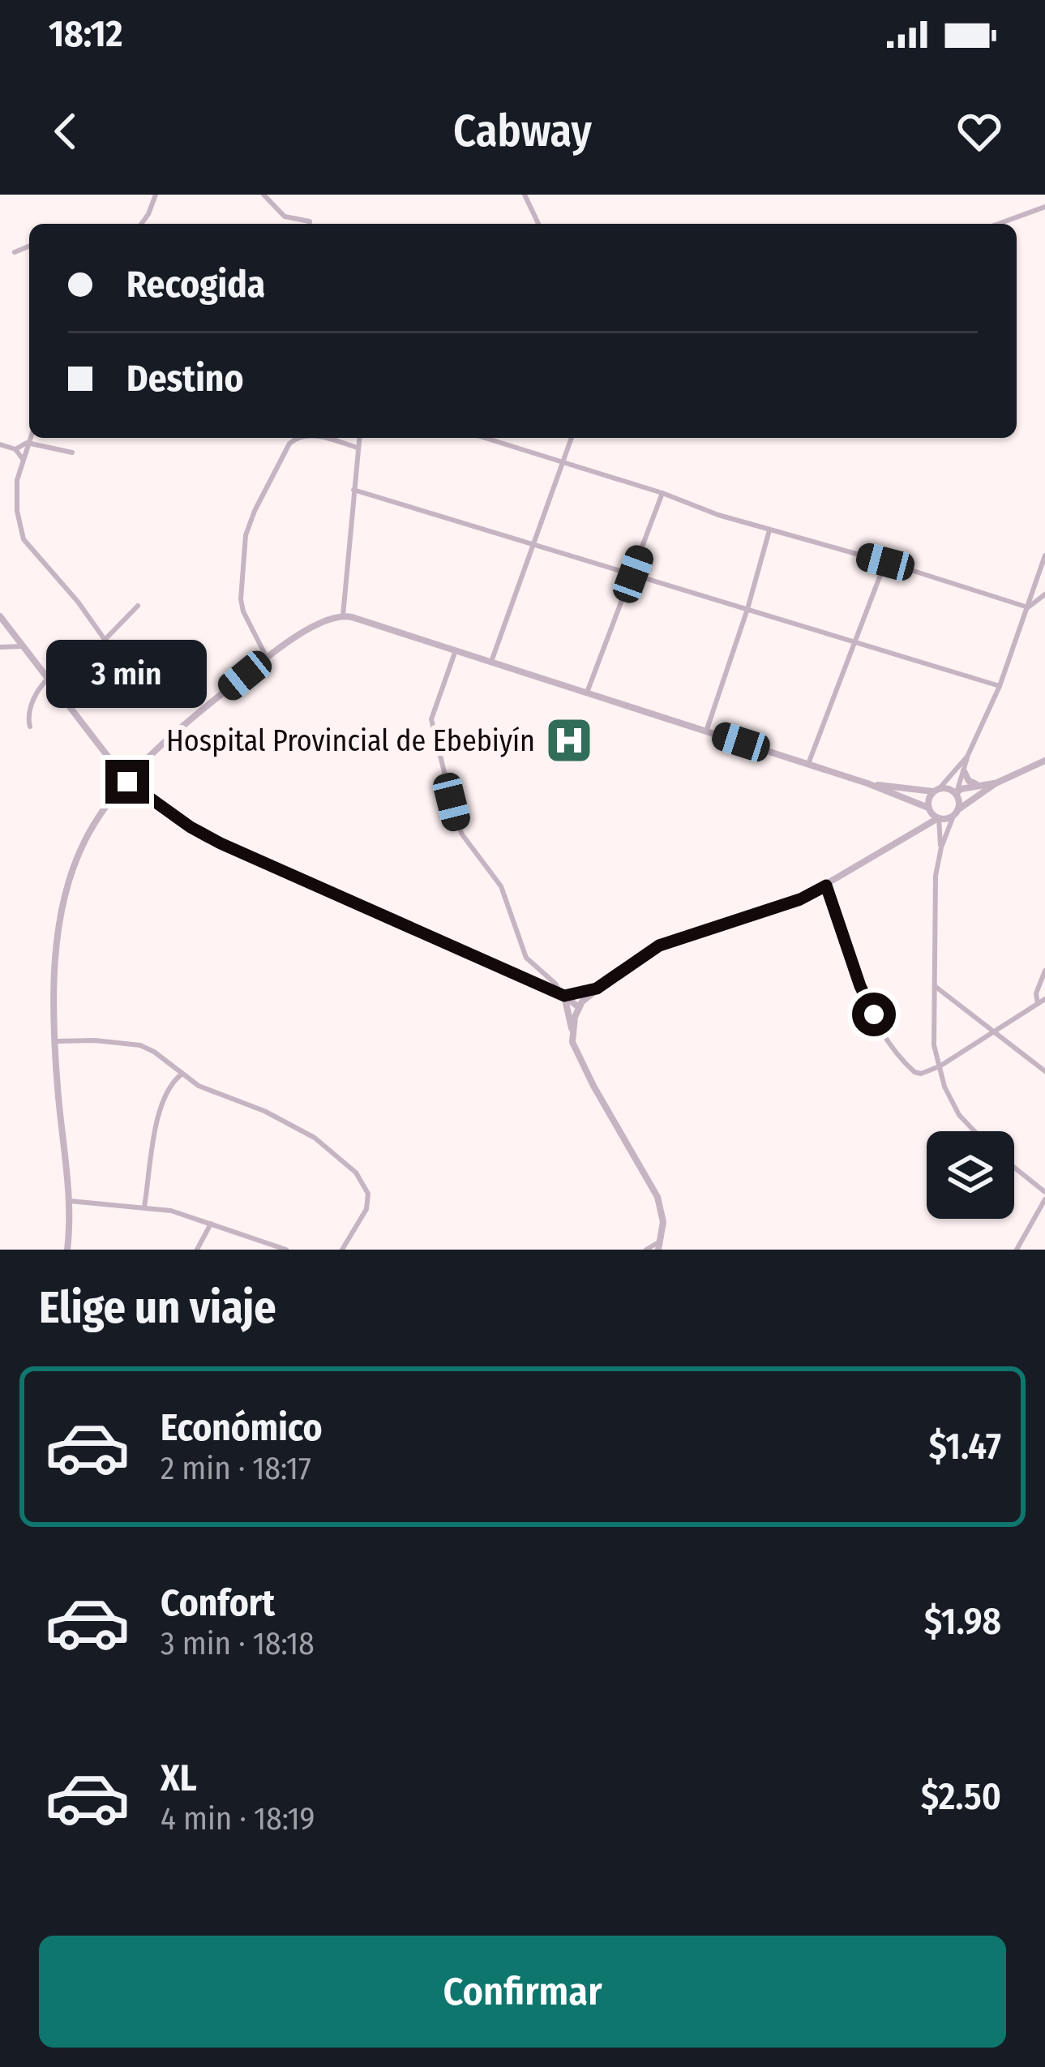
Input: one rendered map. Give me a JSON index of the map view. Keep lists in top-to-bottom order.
{
  "places": {
    "hospital": ["Hospital Provincial de Ebebiyín"]
  },
  "page": {
    "status": "18:12",
    "header": "Cabway",
    "banner": ["Recogida", "Destino"],
    "bubble": "3 min",
    "heading": "Elige un viaje",
    "list": [
      {
        "name": "Económico",
        "note": "2 min · 18:17",
        "value": "$1.47"
      },
      {
        "name": "Confort",
        "note": "3 min · 18:18",
        "value": "$1.98"
      },
      {
        "name": "XL",
        "note": "4 min · 18:19",
        "value": "$2.50"
      }
    ],
    "buttons": "Confirmar"
  }
}
